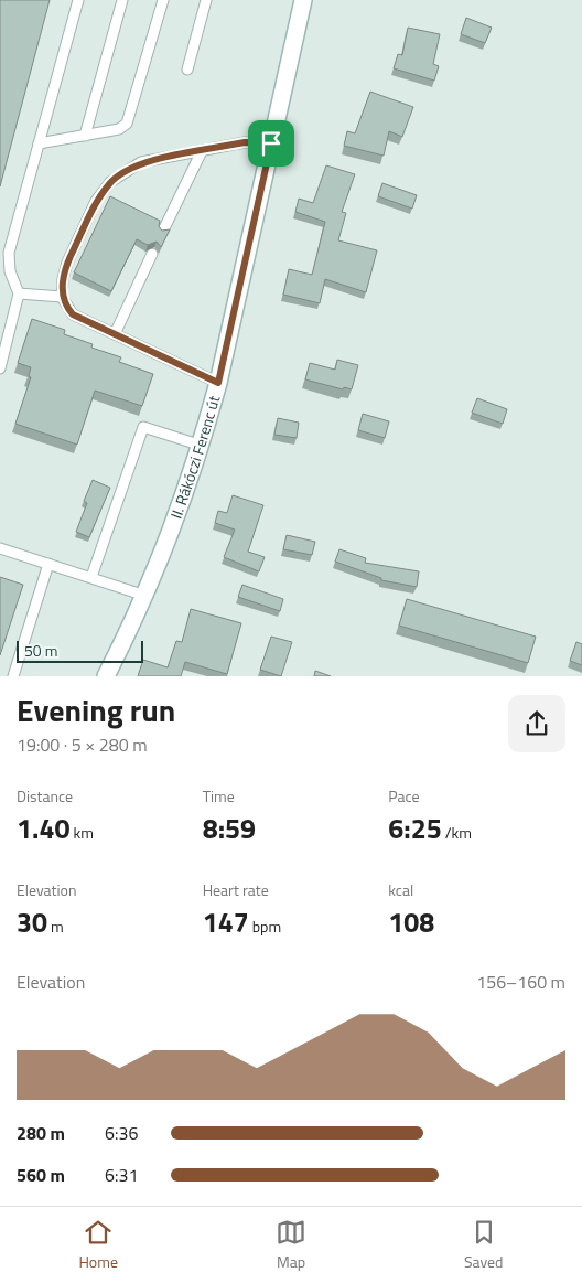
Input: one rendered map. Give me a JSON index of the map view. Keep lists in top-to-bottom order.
{
  "streets": {
    "main road": ["II. Rákóczi Ferenc út"]
  },
  "scale_bar": "50 m",
  "page": {
    "scale": "50 m",
    "heading": ["Evening run", "19:00 · 5 × 280 m"],
    "stats": [
      ["Distance", "1.40 km"],
      ["Time", "8:59"],
      ["Pace", "6:25 /km"],
      ["Elevation", "30 m"],
      ["Heart rate", "147 bpm"],
      ["kcal", "108"]
    ],
    "chart": ["Elevation", "156–160 m"],
    "list": [
      {
        "name": "280 m",
        "note": "6:36"
      },
      {
        "name": "560 m",
        "note": "6:31"
      }
    ],
    "tabs": ["Home", "Map", "Saved"]
  }
}
